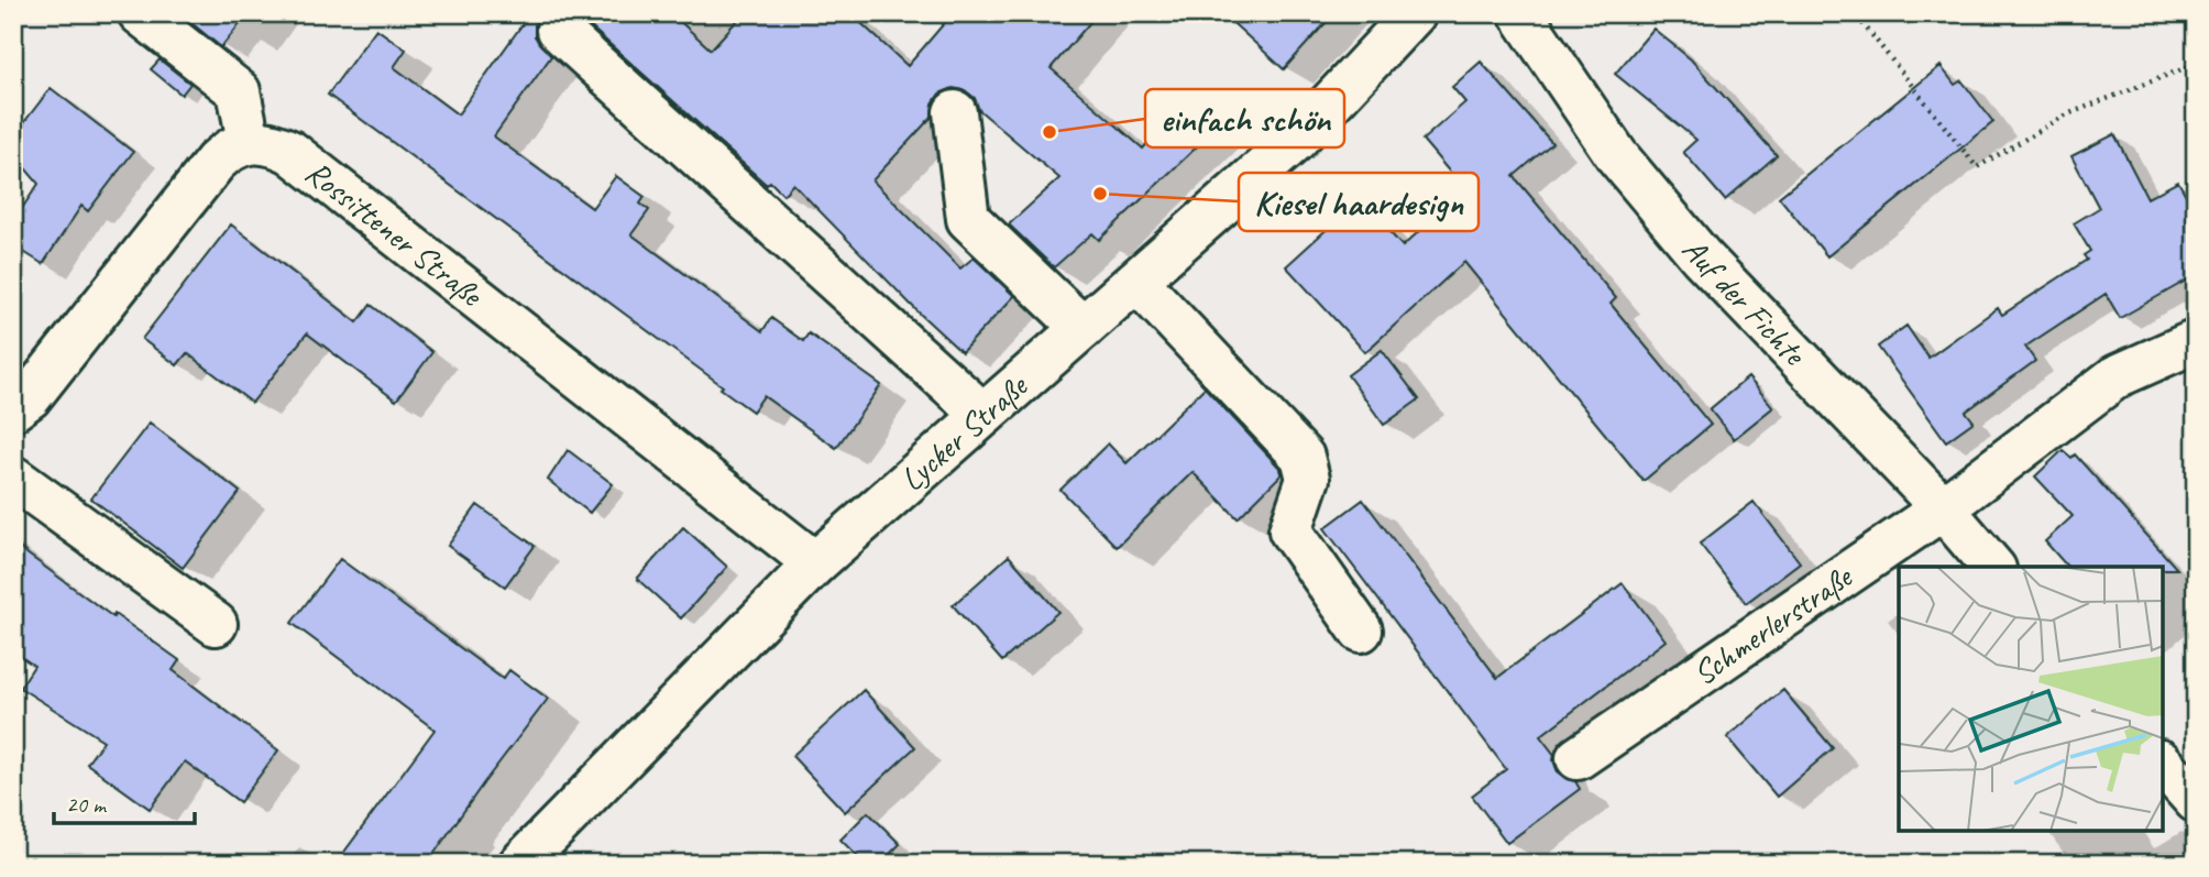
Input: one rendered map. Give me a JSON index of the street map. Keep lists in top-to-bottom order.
{
  "streets": {
    "street": [
      "Rossittener Straße",
      "Auf der Fichte",
      "Lycker Straße",
      "Schmerlerstraße"
    ]
  },
  "crossings": [
    ["Rossittener Straße", "Lycker Straße"],
    ["Auf der Fichte", "Schmerlerstraße"]
  ],
  "places": ["einfach schön", "Kiesel haardesign"],
  "scale_bar": "20 m"
}
